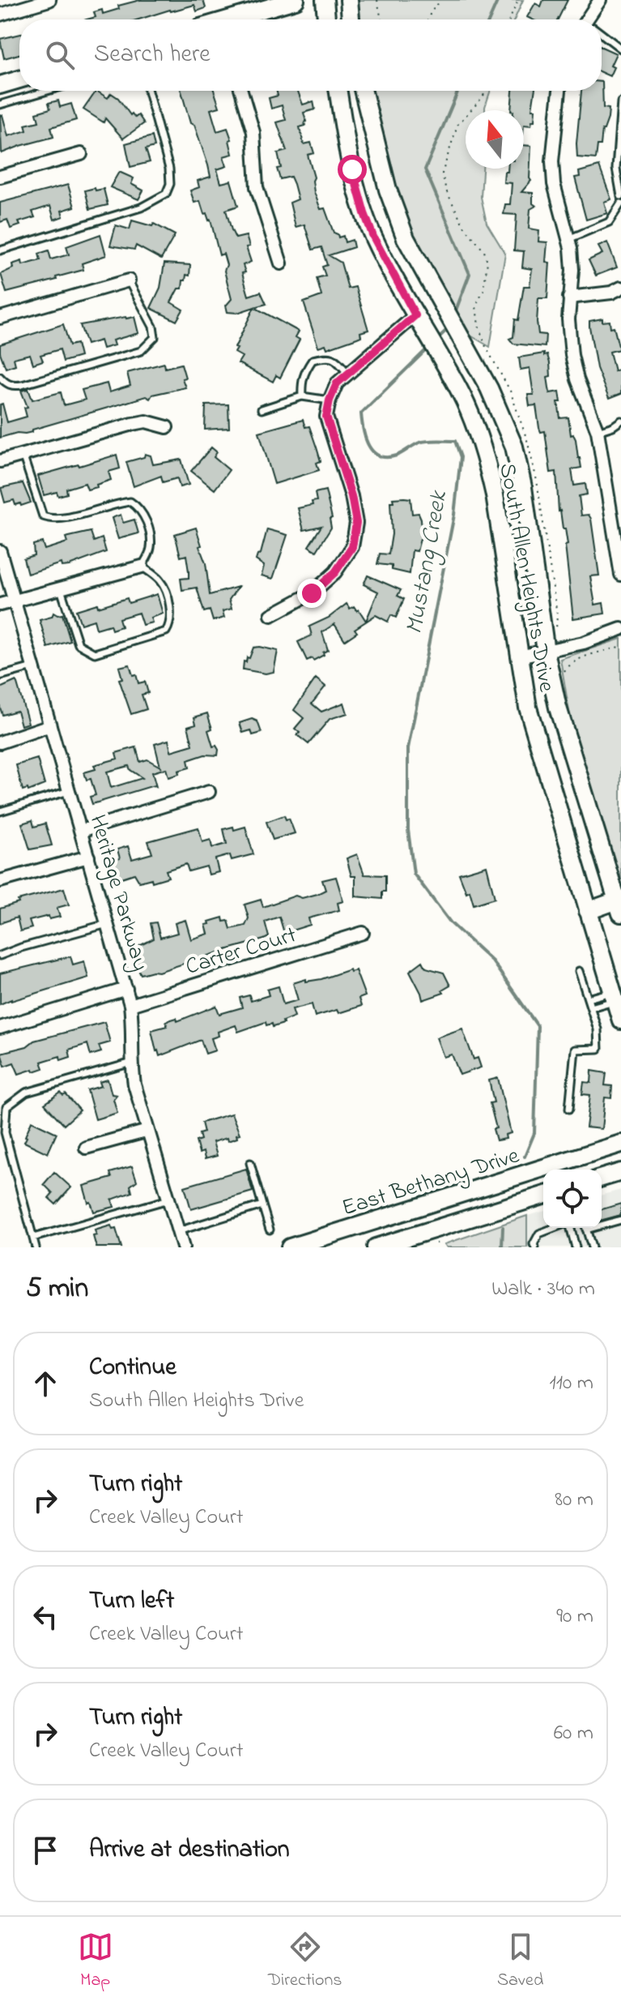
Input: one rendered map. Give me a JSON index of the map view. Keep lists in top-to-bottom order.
{
  "streets": {
    "main road": ["South Allen Heights Drive", "East Bethany Drive"],
    "street": ["Heritage Parkway", "Carter Court"]
  },
  "crossings": [
    ["Heritage Parkway", "Carter Court"]
  ],
  "water": ["Mustang Creek"],
  "north": "top",
  "page": {
    "search": "Search here",
    "heading": ["5 min", "Walk · 340 m"],
    "list": [
      ["Continue", "South Allen Heights Drive", "110 m"],
      ["Turn right", "Creek Valley Court", "80 m"],
      ["Turn left", "Creek Valley Court", "90 m"],
      ["Turn right", "Creek Valley Court", "60 m"],
      "Arrive at destination"
    ],
    "nav": ["Map", "Directions", "Saved"]
  }
}
